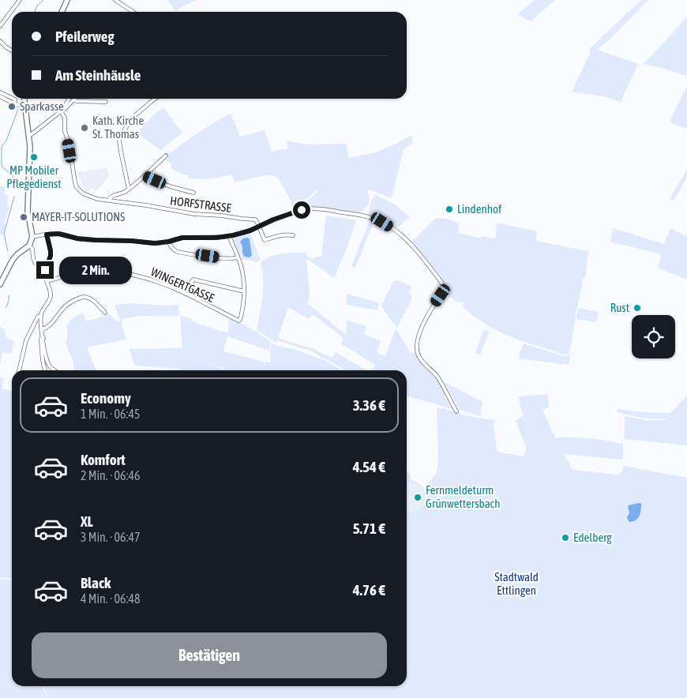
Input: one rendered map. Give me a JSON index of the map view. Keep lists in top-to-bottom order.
{
  "streets": {
    "street": ["HORFSTRASSE", "WINGERTGASSE"]
  },
  "parks": ["Stadtwald Ettlingen"],
  "places": [
    "Sparkasse",
    "Kath. Kirche St. Thomas",
    "MP Mobiler Pflegedienst",
    "Lindenhof",
    "MAYER-IT-SOLUTIONS",
    "Rust",
    "Fernmeldeturm Grünwettersbach",
    "Edelberg"
  ],
  "page": {
    "banner": ["Pfeilerweg", "Am Steinhäusle"],
    "bubble": "2 Min.",
    "list": [
      {
        "name": "Economy",
        "note": "1 Min. · 06:45",
        "value": "3.36 €"
      },
      {
        "name": "Komfort",
        "note": "2 Min. · 06:46",
        "value": "4.54 €"
      },
      {
        "name": "XL",
        "note": "3 Min. · 06:47",
        "value": "5.71 €"
      },
      {
        "name": "Black",
        "note": "4 Min. · 06:48",
        "value": "4.76 €"
      }
    ],
    "buttons": "Bestätigen"
  }
}
